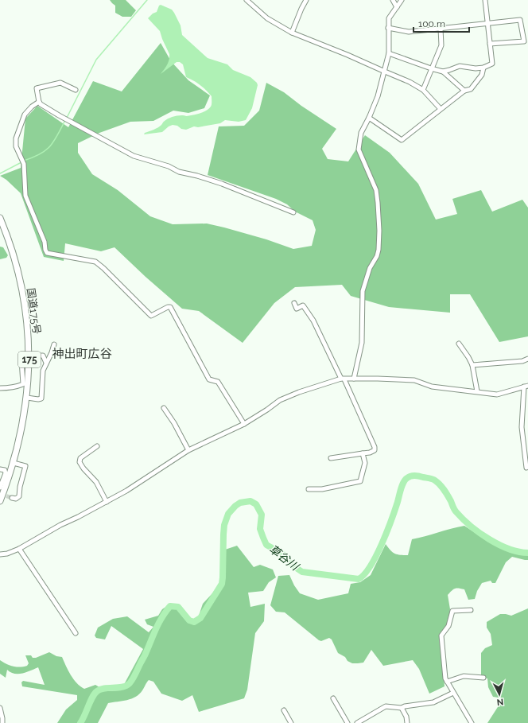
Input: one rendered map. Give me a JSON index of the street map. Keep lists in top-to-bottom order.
{
  "streets": {
    "highway": ["国道175号", "175"]
  },
  "districts": ["神出町広谷"],
  "water": ["草谷川"],
  "scale_bar": "100 m",
  "north": "bottom"
}
